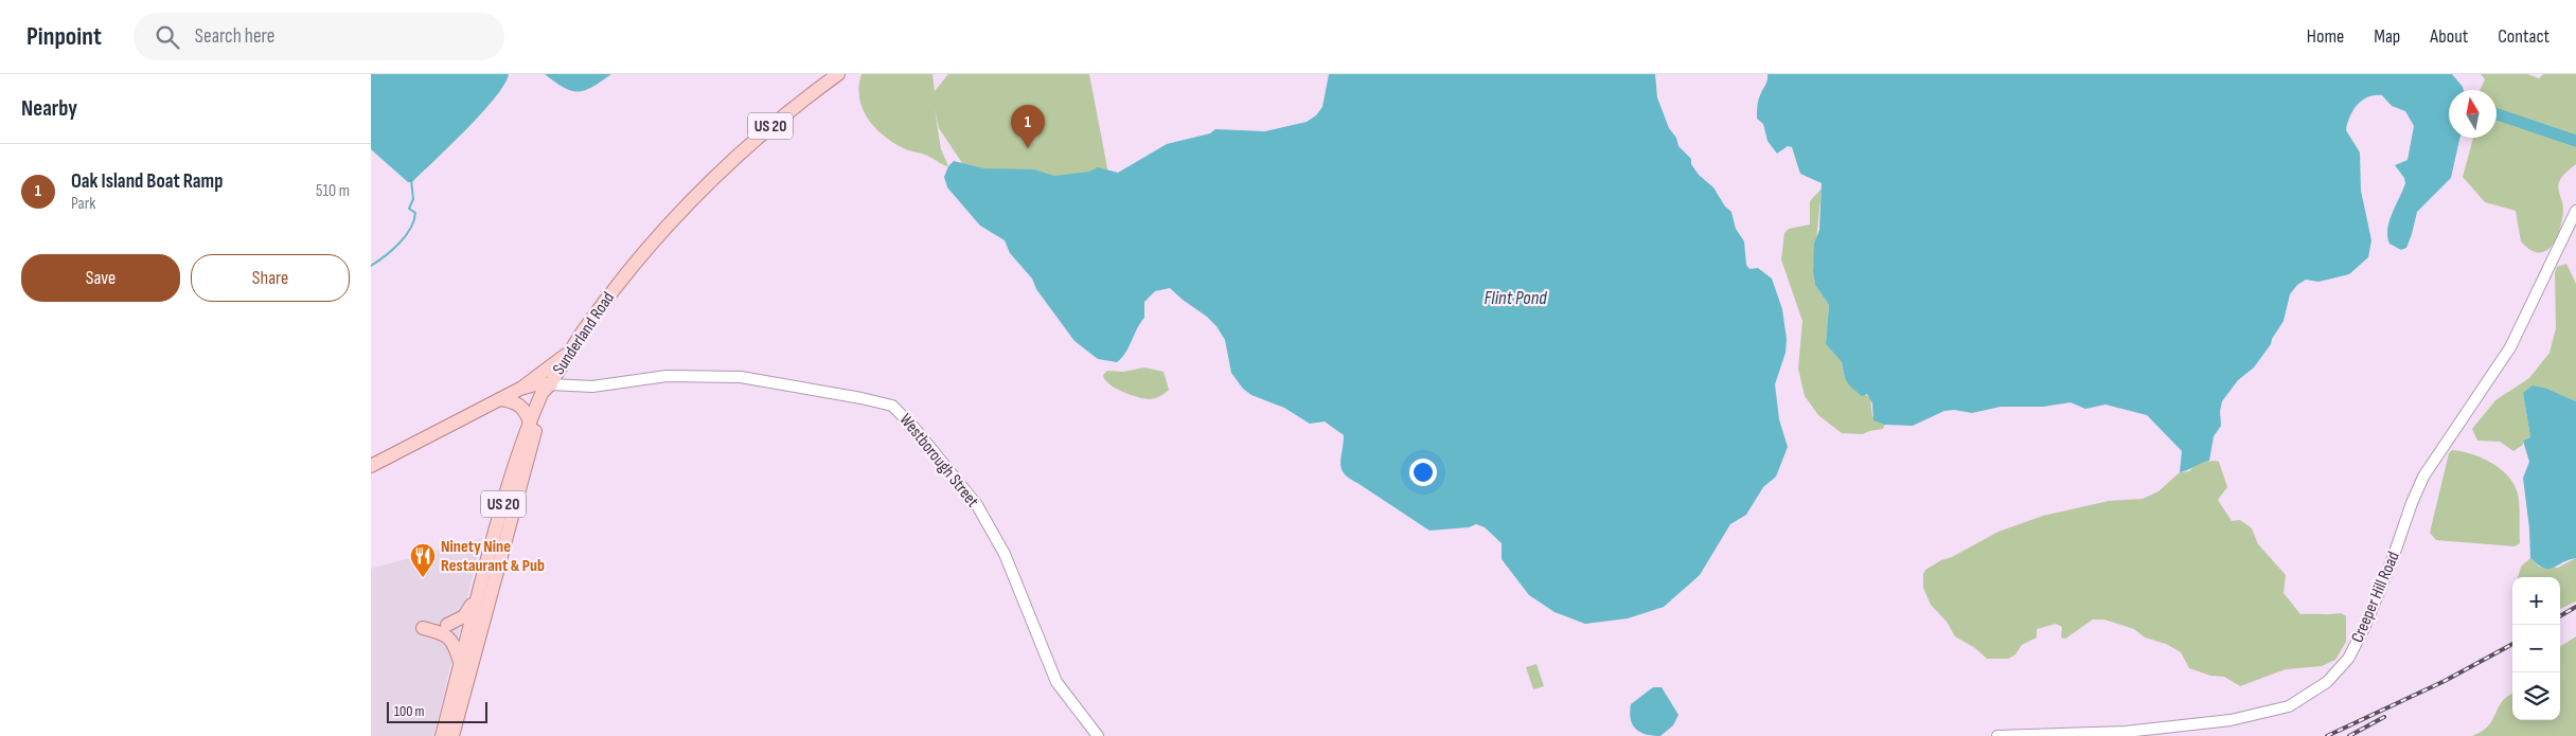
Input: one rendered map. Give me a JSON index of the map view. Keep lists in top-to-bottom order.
{
  "streets": {
    "main road": ["US 20", "Sunderland Road"],
    "street": ["Westborough Street", "Creeper Hill Road"]
  },
  "crossings": [
    ["US 20", "Sunderland Road"],
    ["US 20", "Westborough Street"],
    ["Sunderland Road", "Westborough Street"]
  ],
  "water": ["Flint Pond"],
  "places": {
    "restaurant": ["Ninety Nine Restaurant & Pub"]
  },
  "scale_bar": "100 m",
  "north": "top",
  "page": {
    "header": "Pinpoint",
    "search": "Search here",
    "nav": [
      "Home",
      "Map",
      "About",
      "Contact"
    ],
    "heading": "Nearby",
    "pins": "1",
    "list": [
      {
        "mark": "1",
        "name": "Oak Island Boat Ramp",
        "note": "Park",
        "value": "510 m"
      }
    ],
    "buttons": ["Save", "Share"],
    "map_buttons": ["+", "−"],
    "scale": "100 m"
  }
}
